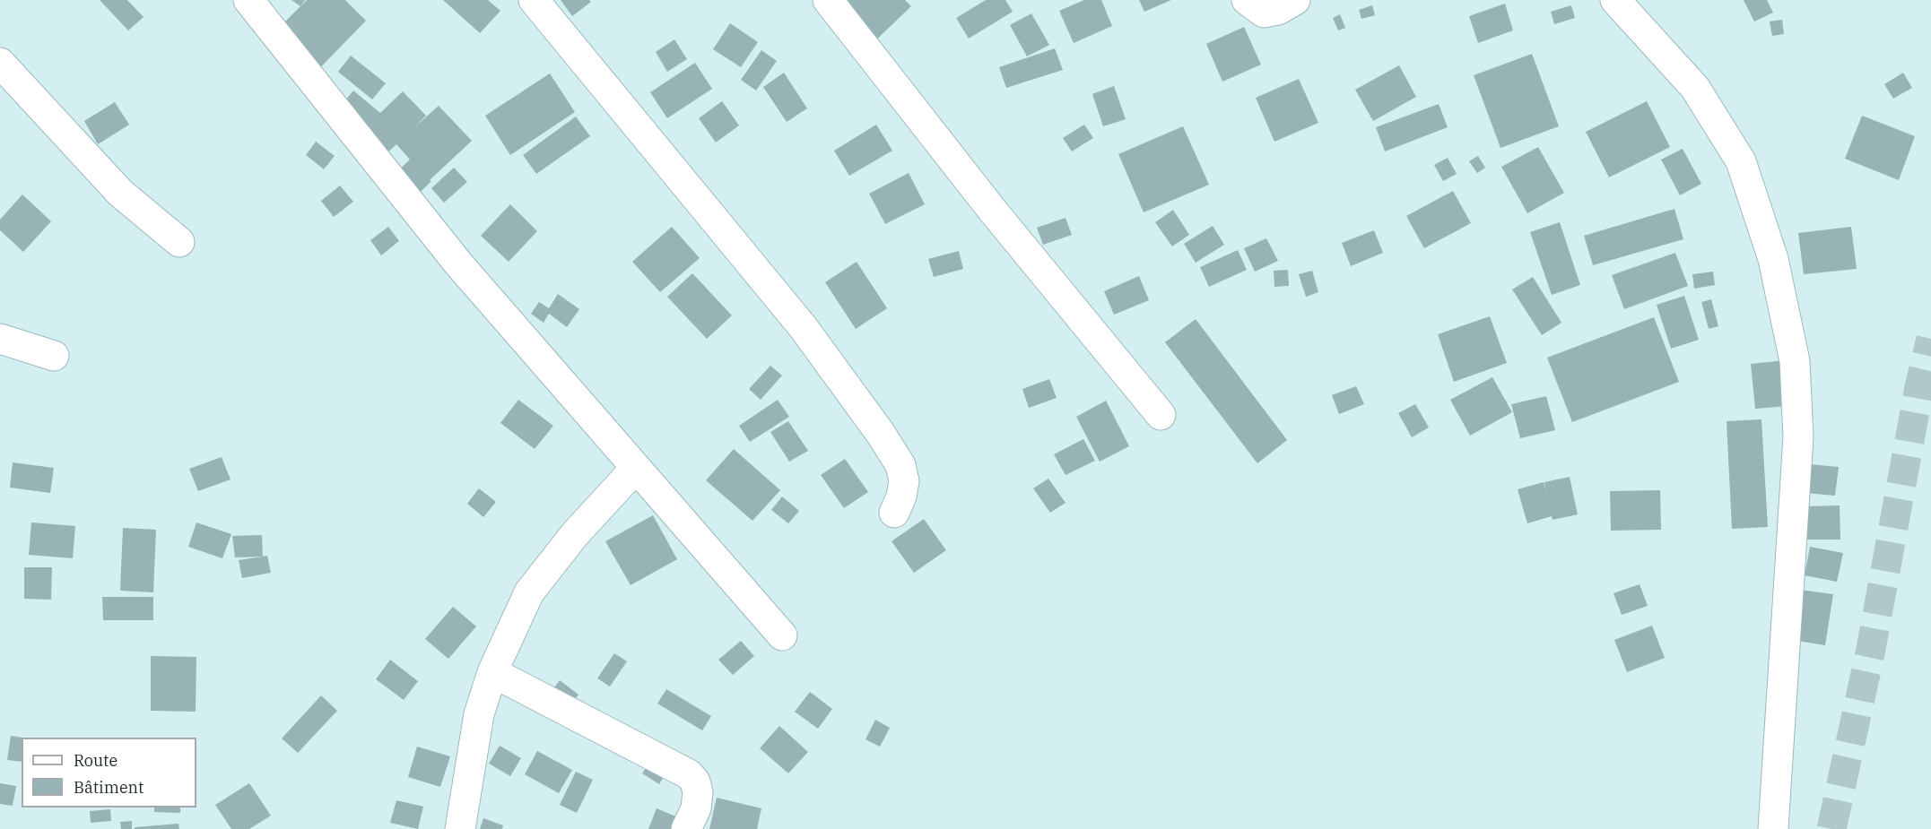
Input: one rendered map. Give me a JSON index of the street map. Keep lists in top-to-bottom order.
{
  "legend": ["Route", "Bâtiment"]
}
